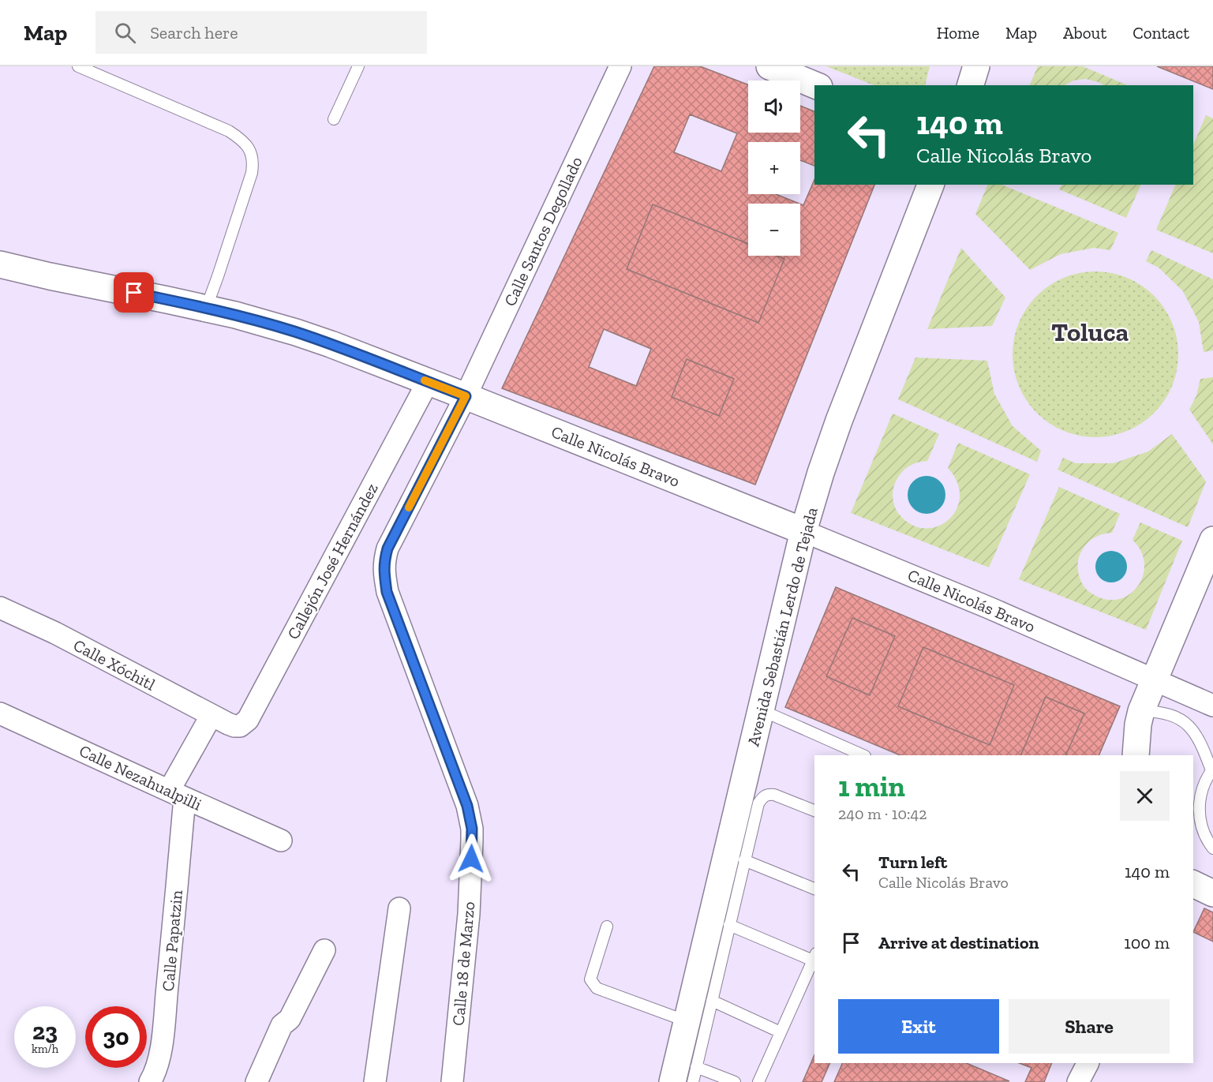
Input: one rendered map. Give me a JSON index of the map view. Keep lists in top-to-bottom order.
{
  "streets": {
    "main road": ["Calle Nicolás Bravo", "Avenida Sebastián Lerdo de Tejada"],
    "street": [
      "Calle Santos Degollado",
      "Callejón José Hernández",
      "Calle Xóchitl",
      "Calle Nezahualpilli",
      "Calle Papatzin",
      "Calle 18 de Marzo"
    ]
  },
  "crossings": [
    ["Calle Santos Degollado", "Calle Nicolás Bravo"],
    ["Calle Santos Degollado", "Calle 18 de Marzo"],
    ["Calle Nicolás Bravo", "Callejón José Hernández"],
    ["Calle Nicolás Bravo", "Avenida Sebastián Lerdo de Tejada"],
    ["Calle Nicolás Bravo", "Calle 18 de Marzo"],
    ["Callejón José Hernández", "Calle Xóchitl"],
    ["Calle Nezahualpilli", "Calle Papatzin"]
  ],
  "districts": ["Toluca"],
  "page": {
    "header": "Map",
    "search": "Search here",
    "nav": [
      "Home",
      "Map",
      "About",
      "Contact"
    ],
    "map_buttons": ["+", "−"],
    "turn": ["140 m", "Calle Nicolás Bravo"],
    "heading": ["1 min", "240 m · 10:42"],
    "list": [
      {
        "name": "Turn left",
        "note": "Calle Nicolás Bravo",
        "value": "140 m"
      },
      {
        "name": "Arrive at destination",
        "value": "100 m"
      }
    ],
    "buttons": ["Exit", "Share"],
    "speed": "23 km/h",
    "limit": "30"
  }
}
